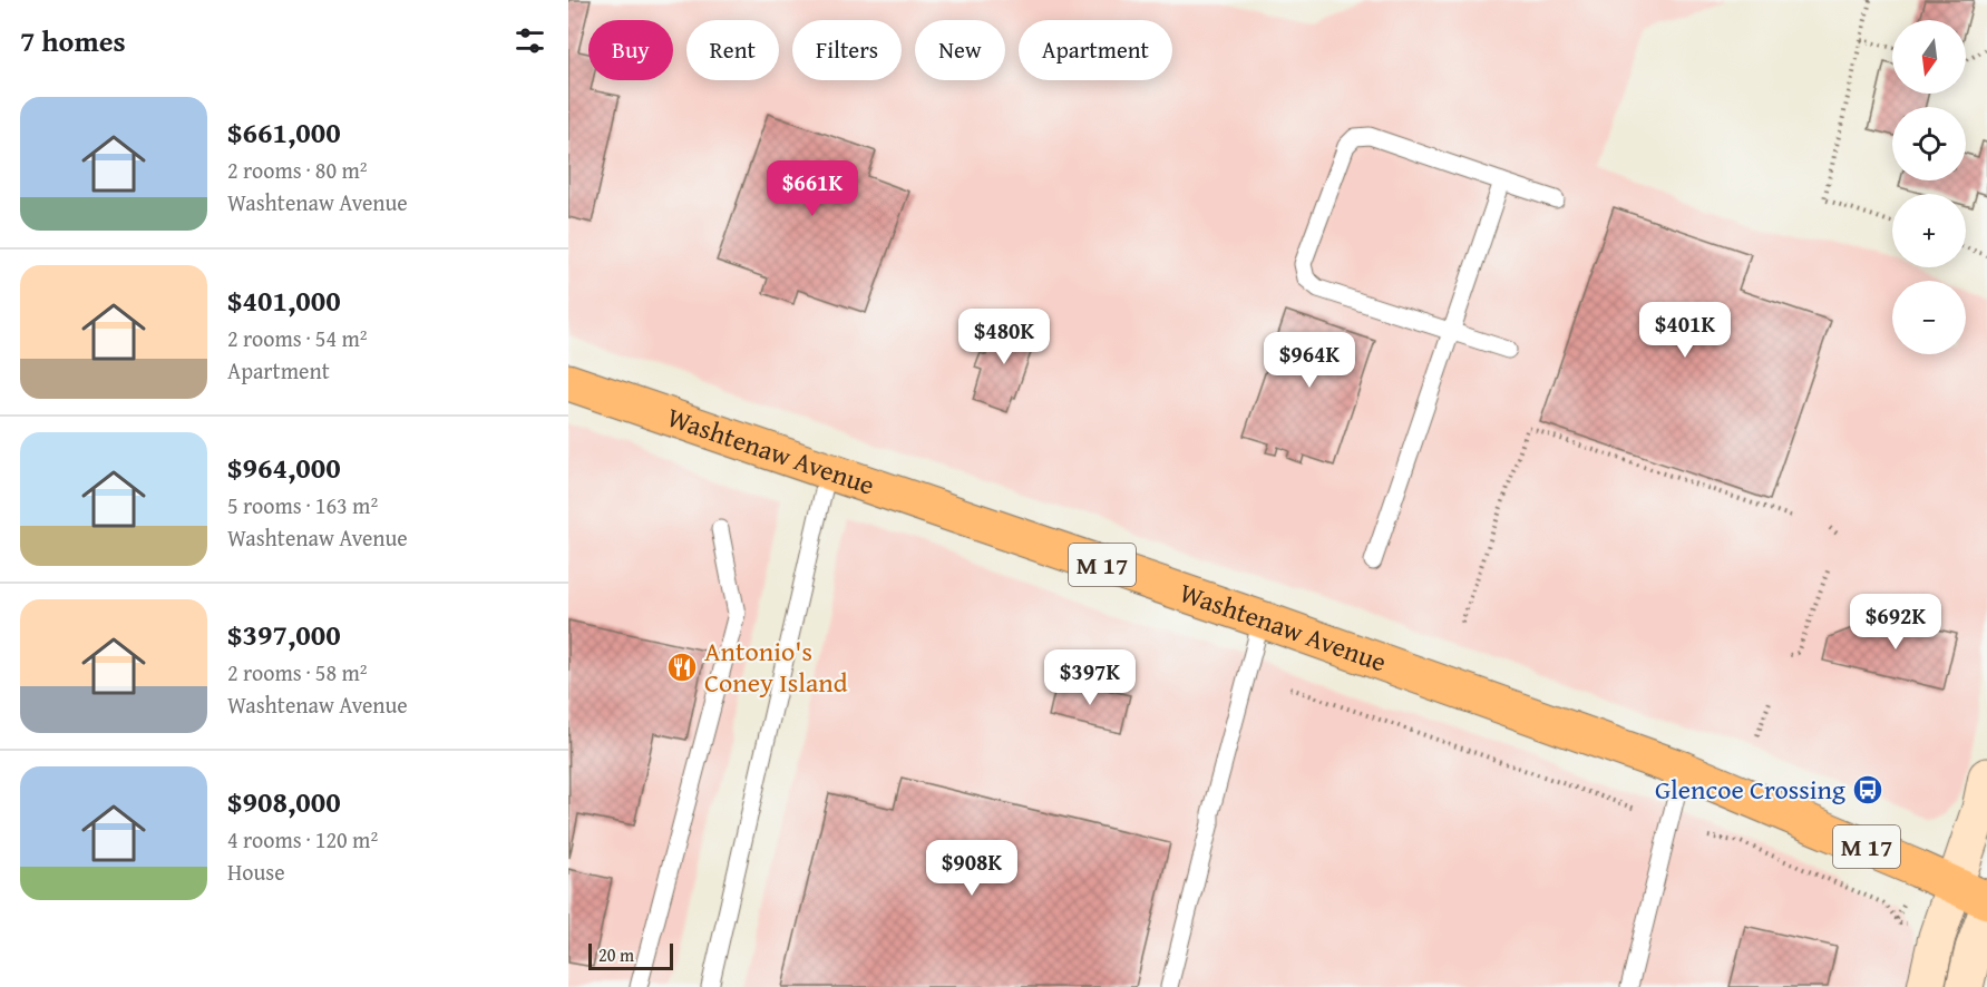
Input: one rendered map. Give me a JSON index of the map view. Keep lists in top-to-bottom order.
{
  "streets": {
    "main road": ["Washtenaw Avenue", "M 17"]
  },
  "places": {
    "restaurant": ["Antonio's Coney Island"],
    "bus stop": ["Glencoe Crossing"]
  },
  "scale_bar": "20 m",
  "north": "bottom",
  "page": {
    "heading": "7 homes",
    "map_buttons": ["+", "−"],
    "chip": [
      "Buy",
      "Rent",
      "Filters",
      "New",
      "Apartment"
    ],
    "list": [
      {
        "name": "$661,000",
        "note": "2 rooms · 80 m² · Washtenaw Avenue"
      },
      {
        "name": "$401,000",
        "note": "2 rooms · 54 m² · Apartment"
      },
      {
        "name": "$964,000",
        "note": "5 rooms · 163 m² · Washtenaw Avenue"
      },
      {
        "name": "$397,000",
        "note": "2 rooms · 58 m² · Washtenaw Avenue"
      },
      {
        "name": "$908,000",
        "note": "4 rooms · 120 m² · House"
      }
    ],
    "price": [
      "$661K",
      "$401K",
      "$480K",
      "$964K",
      "$692K",
      "$397K",
      "$908K"
    ],
    "scale": "20 m"
  }
}
